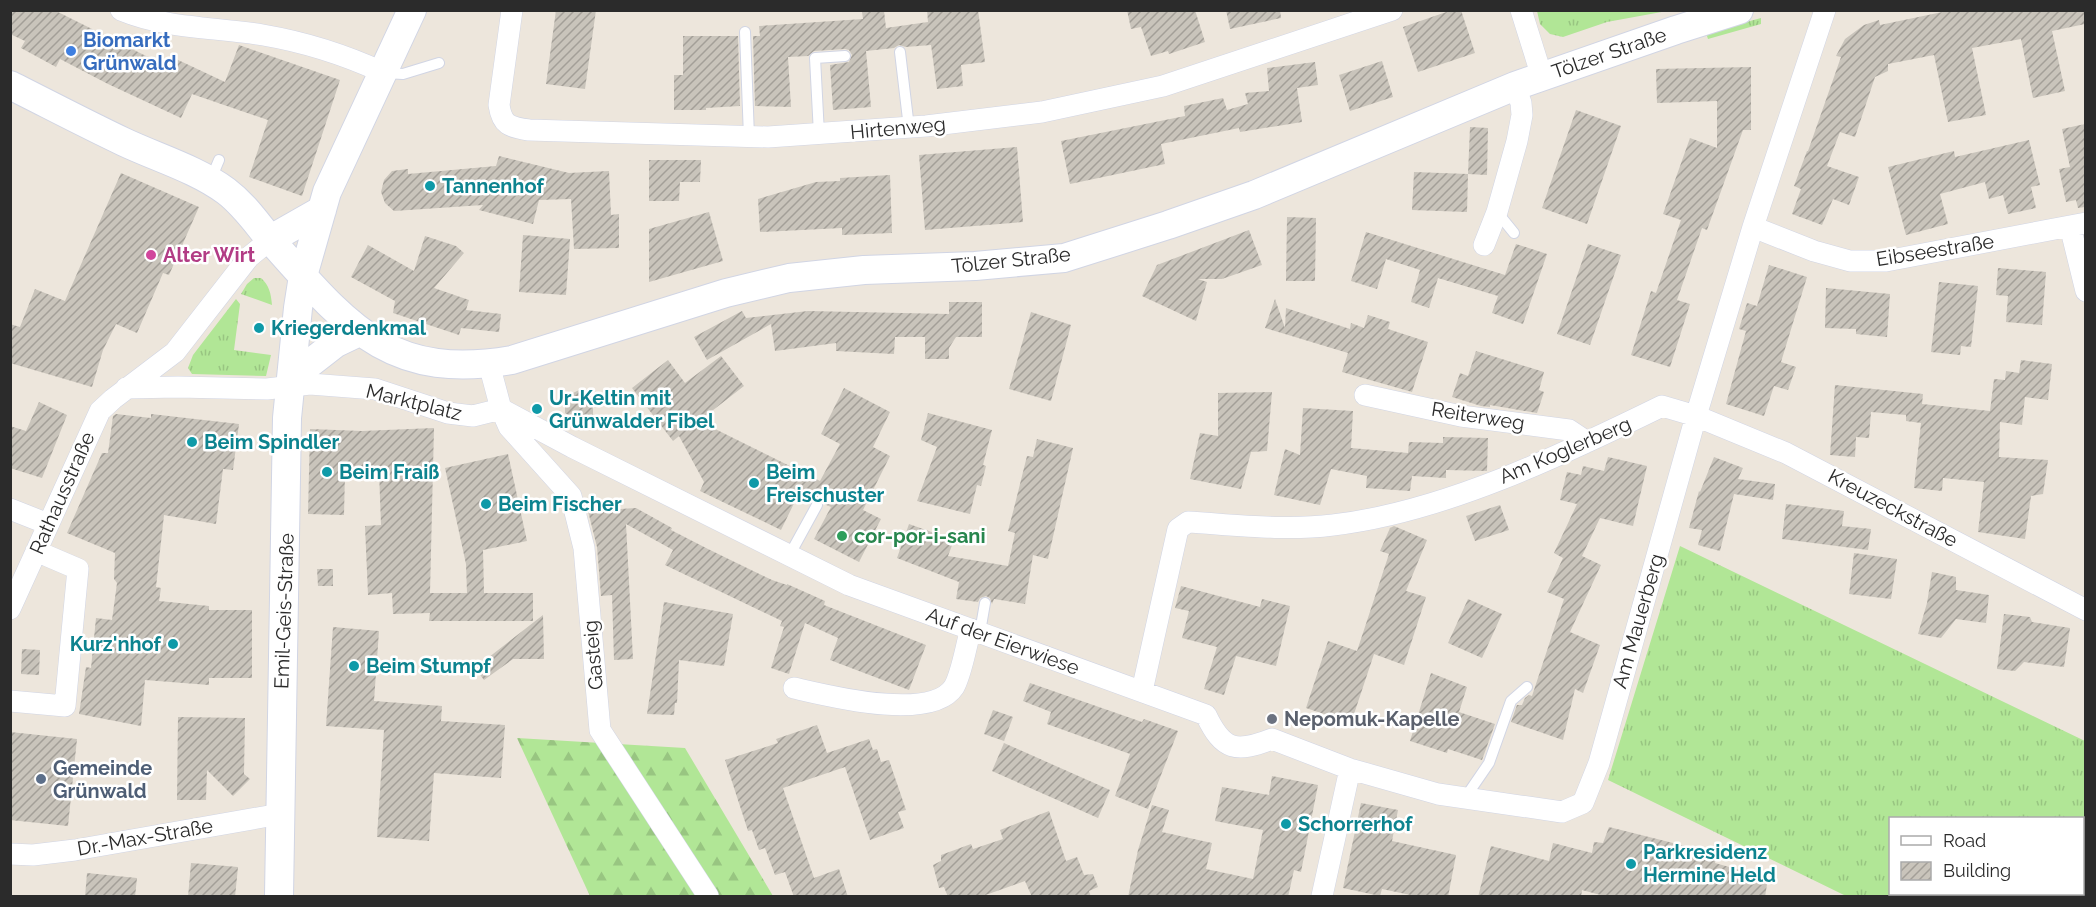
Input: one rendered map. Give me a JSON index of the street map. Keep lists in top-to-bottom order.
{
  "streets": {
    "main road": ["Tölzer Straße", "Emil-Geis-Straße"],
    "street": [
      "Hirtenweg",
      "Eibseestraße",
      "Marktplatz",
      "Reiterweg",
      "Am Koglerberg",
      "Rathausstraße",
      "Kreuzeckstraße",
      "Am Mauerberg",
      "Auf der Eierwiese",
      "Gasteig",
      "Dr.-Max-Straße"
    ]
  },
  "crossings": [
    ["Marktplatz", "Rathausstraße"],
    ["Marktplatz", "Emil-Geis-Straße"],
    ["Marktplatz", "Auf der Eierwiese"],
    ["Marktplatz", "Gasteig"],
    ["Reiterweg", "Am Koglerberg"],
    ["Am Koglerberg", "Kreuzeckstraße"],
    ["Am Koglerberg", "Am Mauerberg"],
    ["Am Koglerberg", "Auf der Eierwiese"],
    ["Kreuzeckstraße", "Am Mauerberg"],
    ["Emil-Geis-Straße", "Dr.-Max-Straße"],
    ["Am Mauerberg", "Auf der Eierwiese"],
    ["Auf der Eierwiese", "Gasteig"]
  ],
  "places": [
    "Biomarkt Grünwald",
    "Tannenhof",
    "Alter Wirt",
    "Kriegerdenkmal",
    "Ur-Keltin mit Grünwalder Fibel",
    "Beim Spindler",
    "Beim Fraiß",
    "Beim Freischuster",
    "Beim Fischer",
    "cor-por-i-sani",
    "Kurz'nhof",
    "Beim Stumpf",
    "Nepomuk-Kapelle",
    "Gemeinde Grünwald",
    "Schorrerhof",
    "Parkresidenz Hermine Held"
  ],
  "legend": ["Road", "Building"]
}
